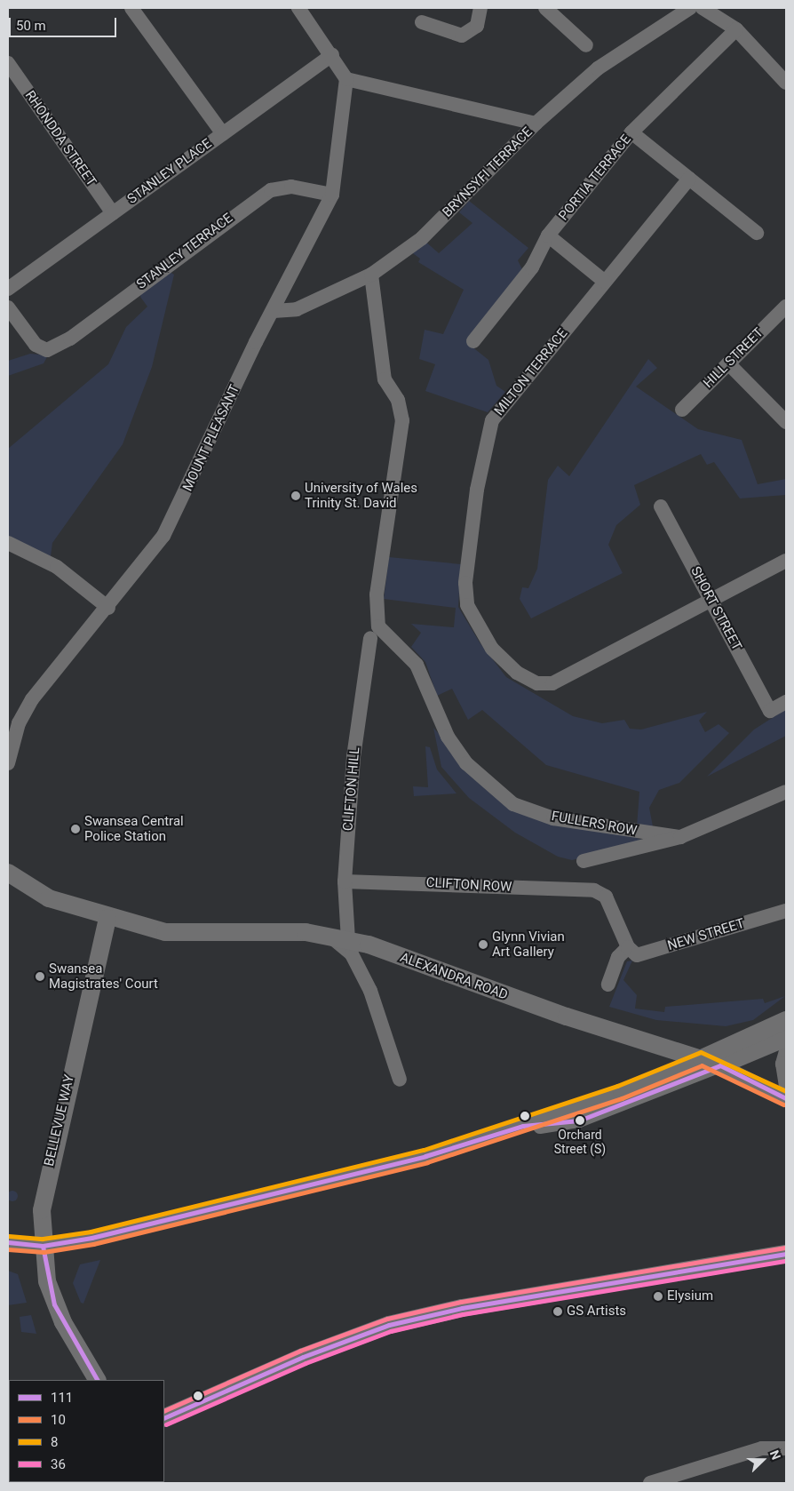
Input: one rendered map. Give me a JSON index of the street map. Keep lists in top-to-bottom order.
{
  "streets": {
    "main road": ["ALEXANDRA ROAD", "BELLEVUE WAY"],
    "street": [
      "RHONDDA STREET",
      "STANLEY PLACE",
      "BRYNSYFI TERRACE",
      "PORTIA TERRACE",
      "STANLEY TERRACE",
      "HILL STREET",
      "MILTON TERRACE",
      "MOUNT PLEASANT",
      "SHORT STREET",
      "CLIFTON HILL",
      "FULLERS ROW",
      "CLIFTON ROW",
      "NEW STREET"
    ]
  },
  "crossings": [
    ["RHONDDA STREET", "STANLEY PLACE"],
    ["BRYNSYFI TERRACE", "MOUNT PLEASANT"],
    ["BRYNSYFI TERRACE", "FULLERS ROW"],
    ["STANLEY TERRACE", "MOUNT PLEASANT"],
    ["MILTON TERRACE", "SHORT STREET"],
    ["CLIFTON HILL", "CLIFTON ROW"],
    ["CLIFTON HILL", "ALEXANDRA ROAD"],
    ["CLIFTON ROW", "NEW STREET"],
    ["ALEXANDRA ROAD", "BELLEVUE WAY"]
  ],
  "places": [
    "University of Wales Trinity St. David",
    "Swansea Central Police Station",
    "Glynn Vivian Art Gallery",
    "Swansea Magistrates' Court",
    "Orchard Street (S)",
    "Elysium",
    "GS Artists"
  ],
  "lines": [
    "transit line 8",
    "transit line 111",
    "transit line 10",
    "transit line 36"
  ],
  "legend": [
    "111",
    "10",
    "8",
    "36"
  ],
  "scale_bar": "50 m",
  "north": "right"
}
